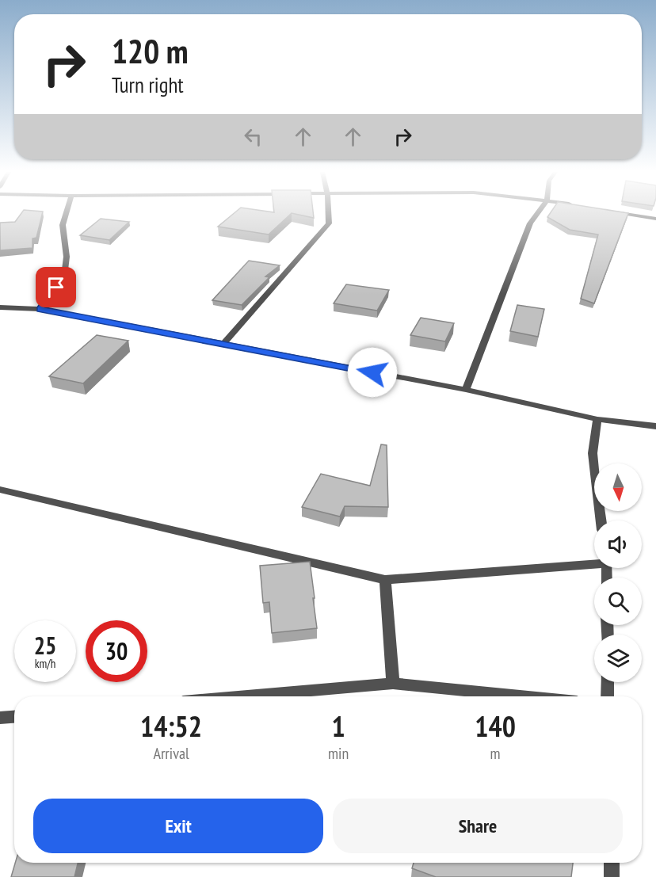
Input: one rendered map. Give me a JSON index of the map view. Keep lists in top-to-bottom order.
{
  "north": "bottom",
  "page": {
    "turn": ["120 m", "Turn right"],
    "speed": "25 km/h",
    "limit": "30",
    "eta": [
      "14:52",
      "Arrival",
      "1",
      "min",
      "140",
      "m"
    ],
    "buttons": ["Exit", "Share"]
  }
}
